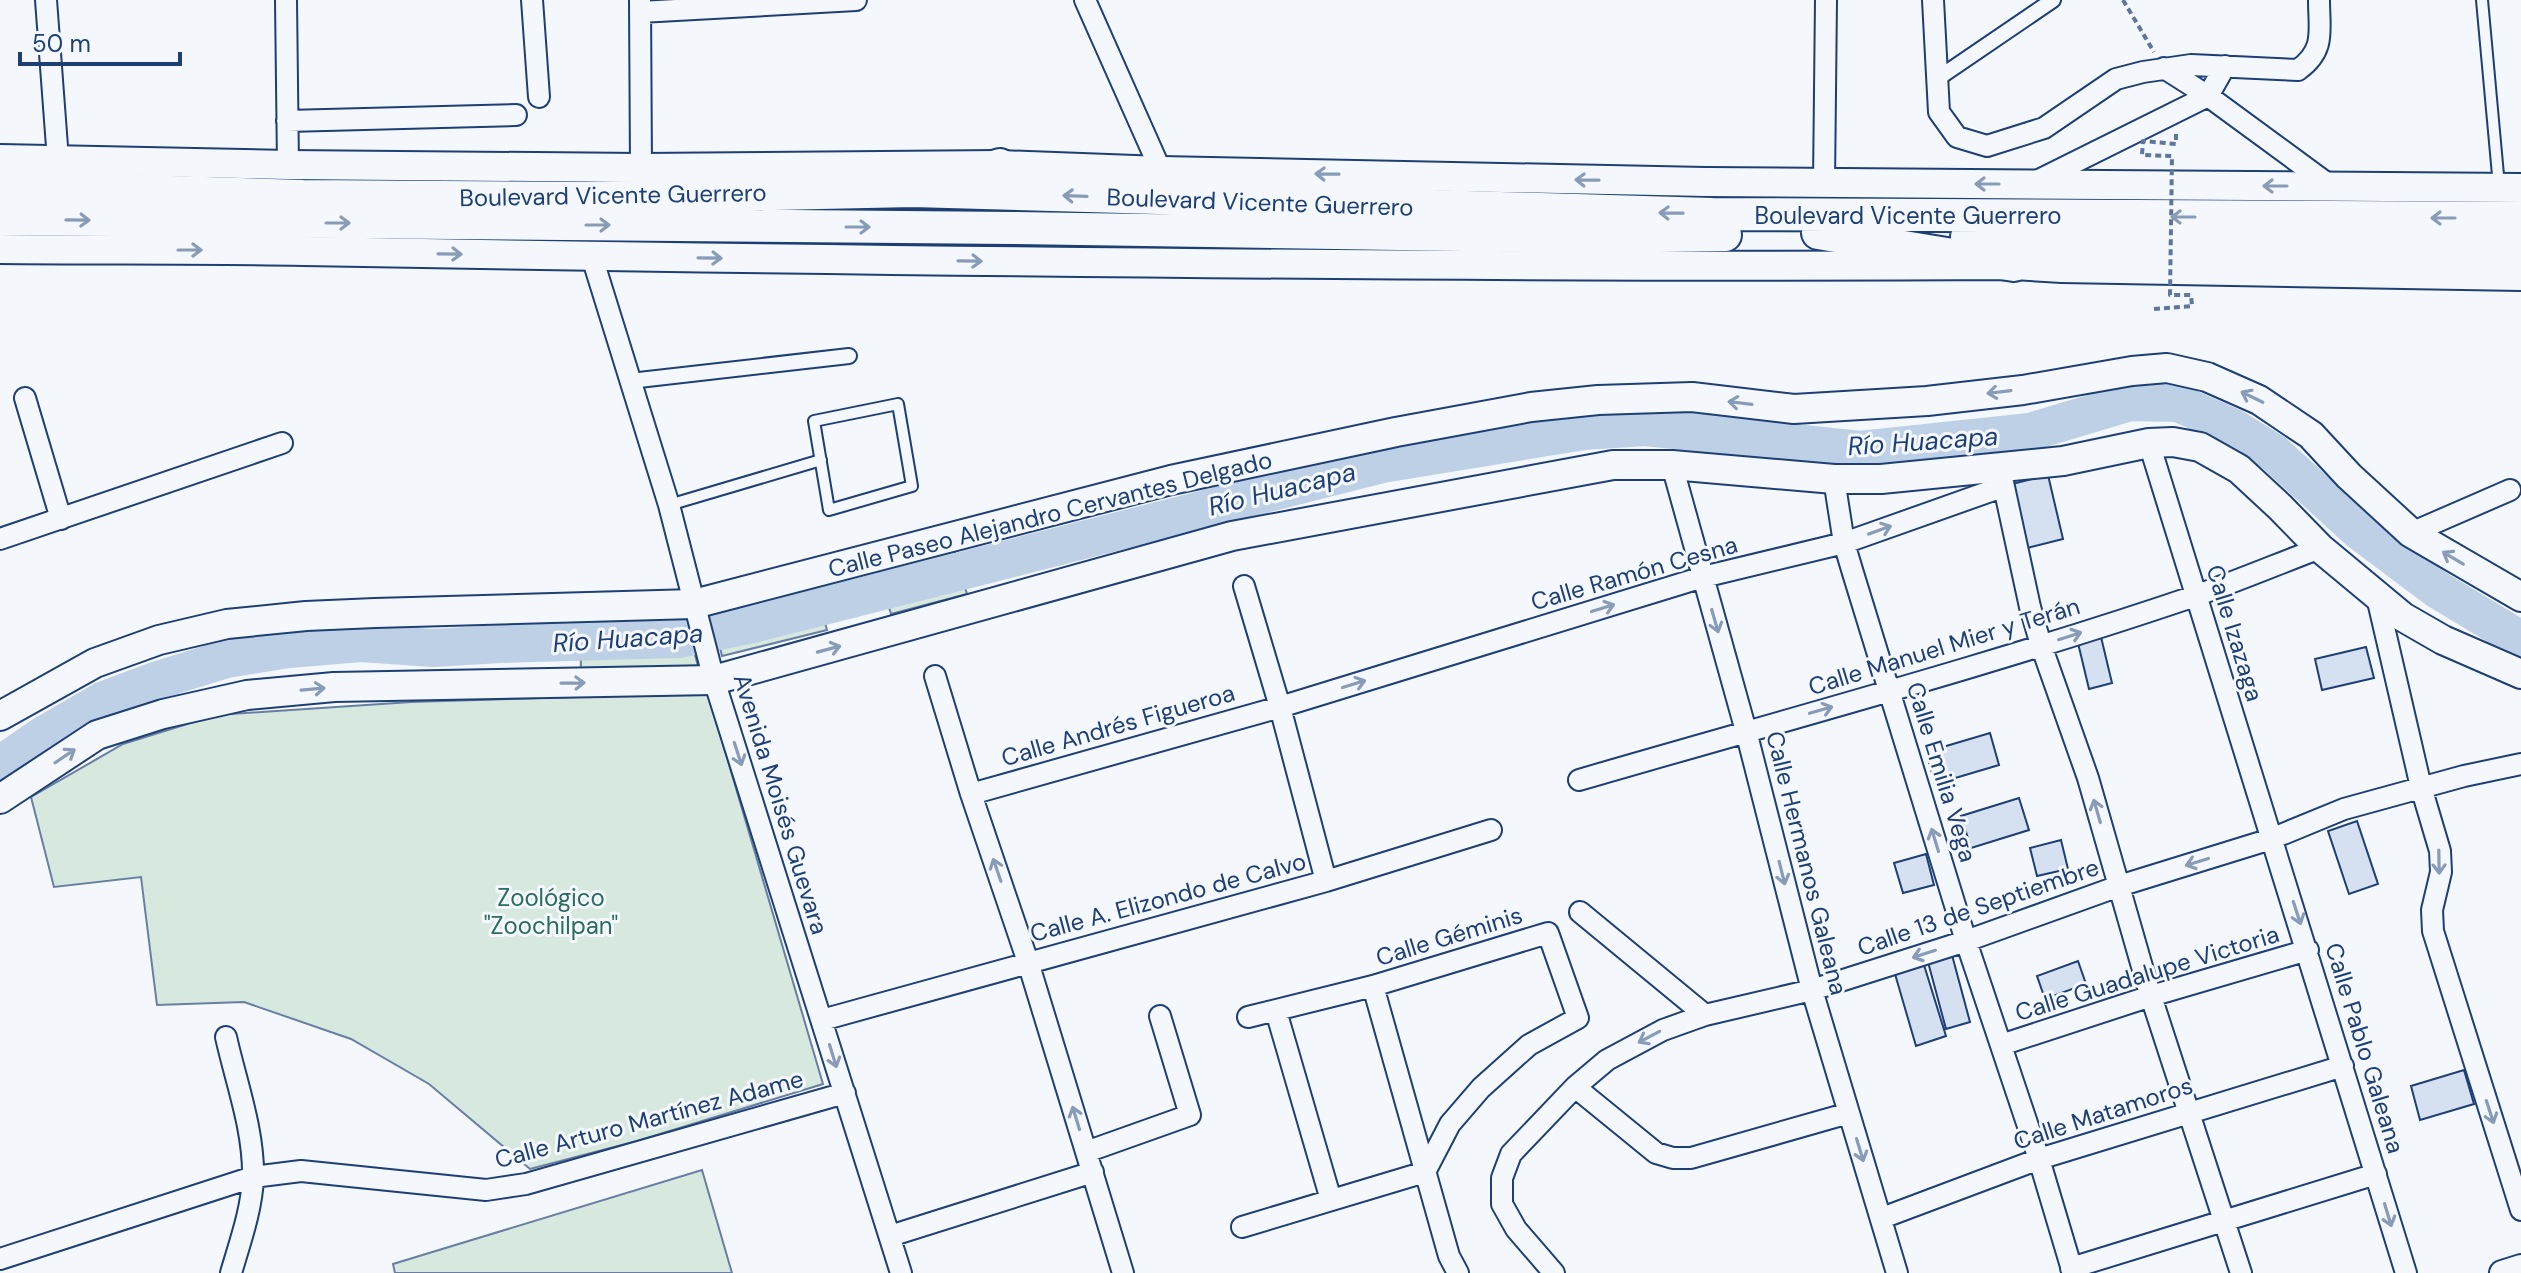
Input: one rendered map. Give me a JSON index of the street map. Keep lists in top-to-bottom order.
{
  "streets": {
    "highway": ["Boulevard Vicente Guerrero"],
    "main road": ["Calle Paseo Alejandro Cervantes Delgado"],
    "street": [
      "Calle Ramón Cesna",
      "Calle Izazaga",
      "Calle Manuel Mier y Terán",
      "Calle Andrés Figueroa",
      "Calle Emilia Vega",
      "Avenida Moisés Guevara",
      "Calle Hermanos Galeana",
      "Calle A. Elizondo de Calvo",
      "Calle 13 de Septiembre",
      "Calle Géminis",
      "Calle Guadalupe Victoria",
      "Calle Pablo Galeana",
      "Calle Matamoros",
      "Calle Arturo Martínez Adame"
    ]
  },
  "crossings": [
    ["Boulevard Vicente Guerrero", "Avenida Moisés Guevara"],
    ["Calle Paseo Alejandro Cervantes Delgado", "Avenida Moisés Guevara"],
    ["Calle Ramón Cesna", "Calle Andrés Figueroa"],
    ["Calle Ramón Cesna", "Calle Emilia Vega"],
    ["Calle Ramón Cesna", "Calle Hermanos Galeana"],
    ["Calle Ramón Cesna", "Calle A. Elizondo de Calvo"],
    ["Calle Izazaga", "Calle Manuel Mier y Terán"],
    ["Calle Izazaga", "Calle 13 de Septiembre"],
    ["Calle Izazaga", "Calle Pablo Galeana"],
    ["Calle Manuel Mier y Terán", "Calle Emilia Vega"],
    ["Calle Manuel Mier y Terán", "Calle Hermanos Galeana"],
    ["Calle Andrés Figueroa", "Calle A. Elizondo de Calvo"],
    ["Calle Emilia Vega", "Calle 13 de Septiembre"],
    ["Calle Emilia Vega", "Calle Guadalupe Victoria"],
    ["Calle Emilia Vega", "Calle Matamoros"],
    ["Avenida Moisés Guevara", "Calle A. Elizondo de Calvo"],
    ["Avenida Moisés Guevara", "Calle Arturo Martínez Adame"],
    ["Calle Hermanos Galeana", "Calle 13 de Septiembre"],
    ["Calle Hermanos Galeana", "Calle Matamoros"],
    ["Calle 13 de Septiembre", "Calle Pablo Galeana"],
    ["Calle Guadalupe Victoria", "Calle Pablo Galeana"],
    ["Calle Pablo Galeana", "Calle Matamoros"]
  ],
  "one_way": [
    "Calle Ramón Cesna",
    "Calle Manuel Mier y Terán",
    "Avenida Moisés Guevara",
    "Calle Hermanos Galeana",
    "Calle 13 de Septiembre"
  ],
  "water": ["Río Huacapa"],
  "parks": ["Zoológico \"Zoochilpan\""],
  "scale_bar": "50 m"
}
